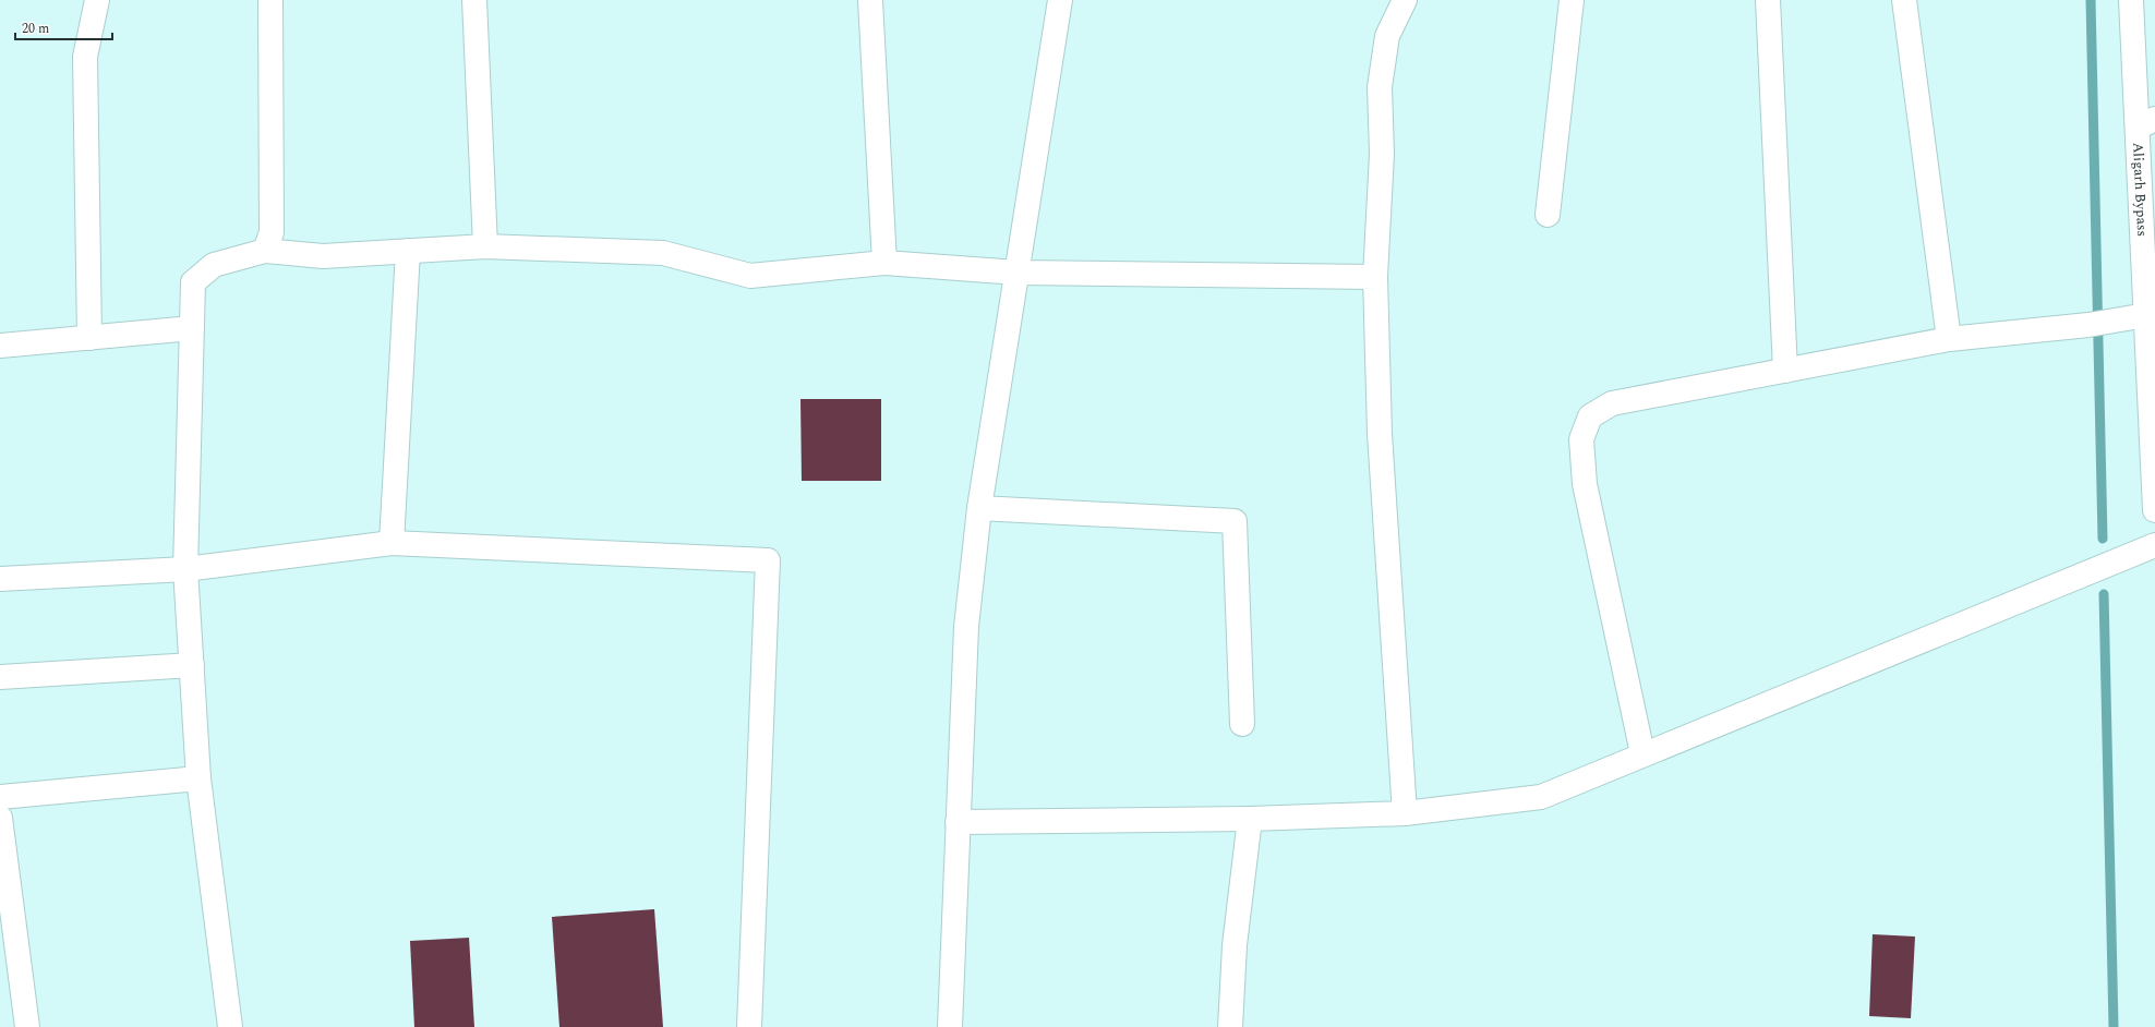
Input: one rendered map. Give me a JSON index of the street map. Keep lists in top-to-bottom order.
{
  "streets": {
    "main road": ["Aligarh Bypass"]
  },
  "scale_bar": "20 m"
}
